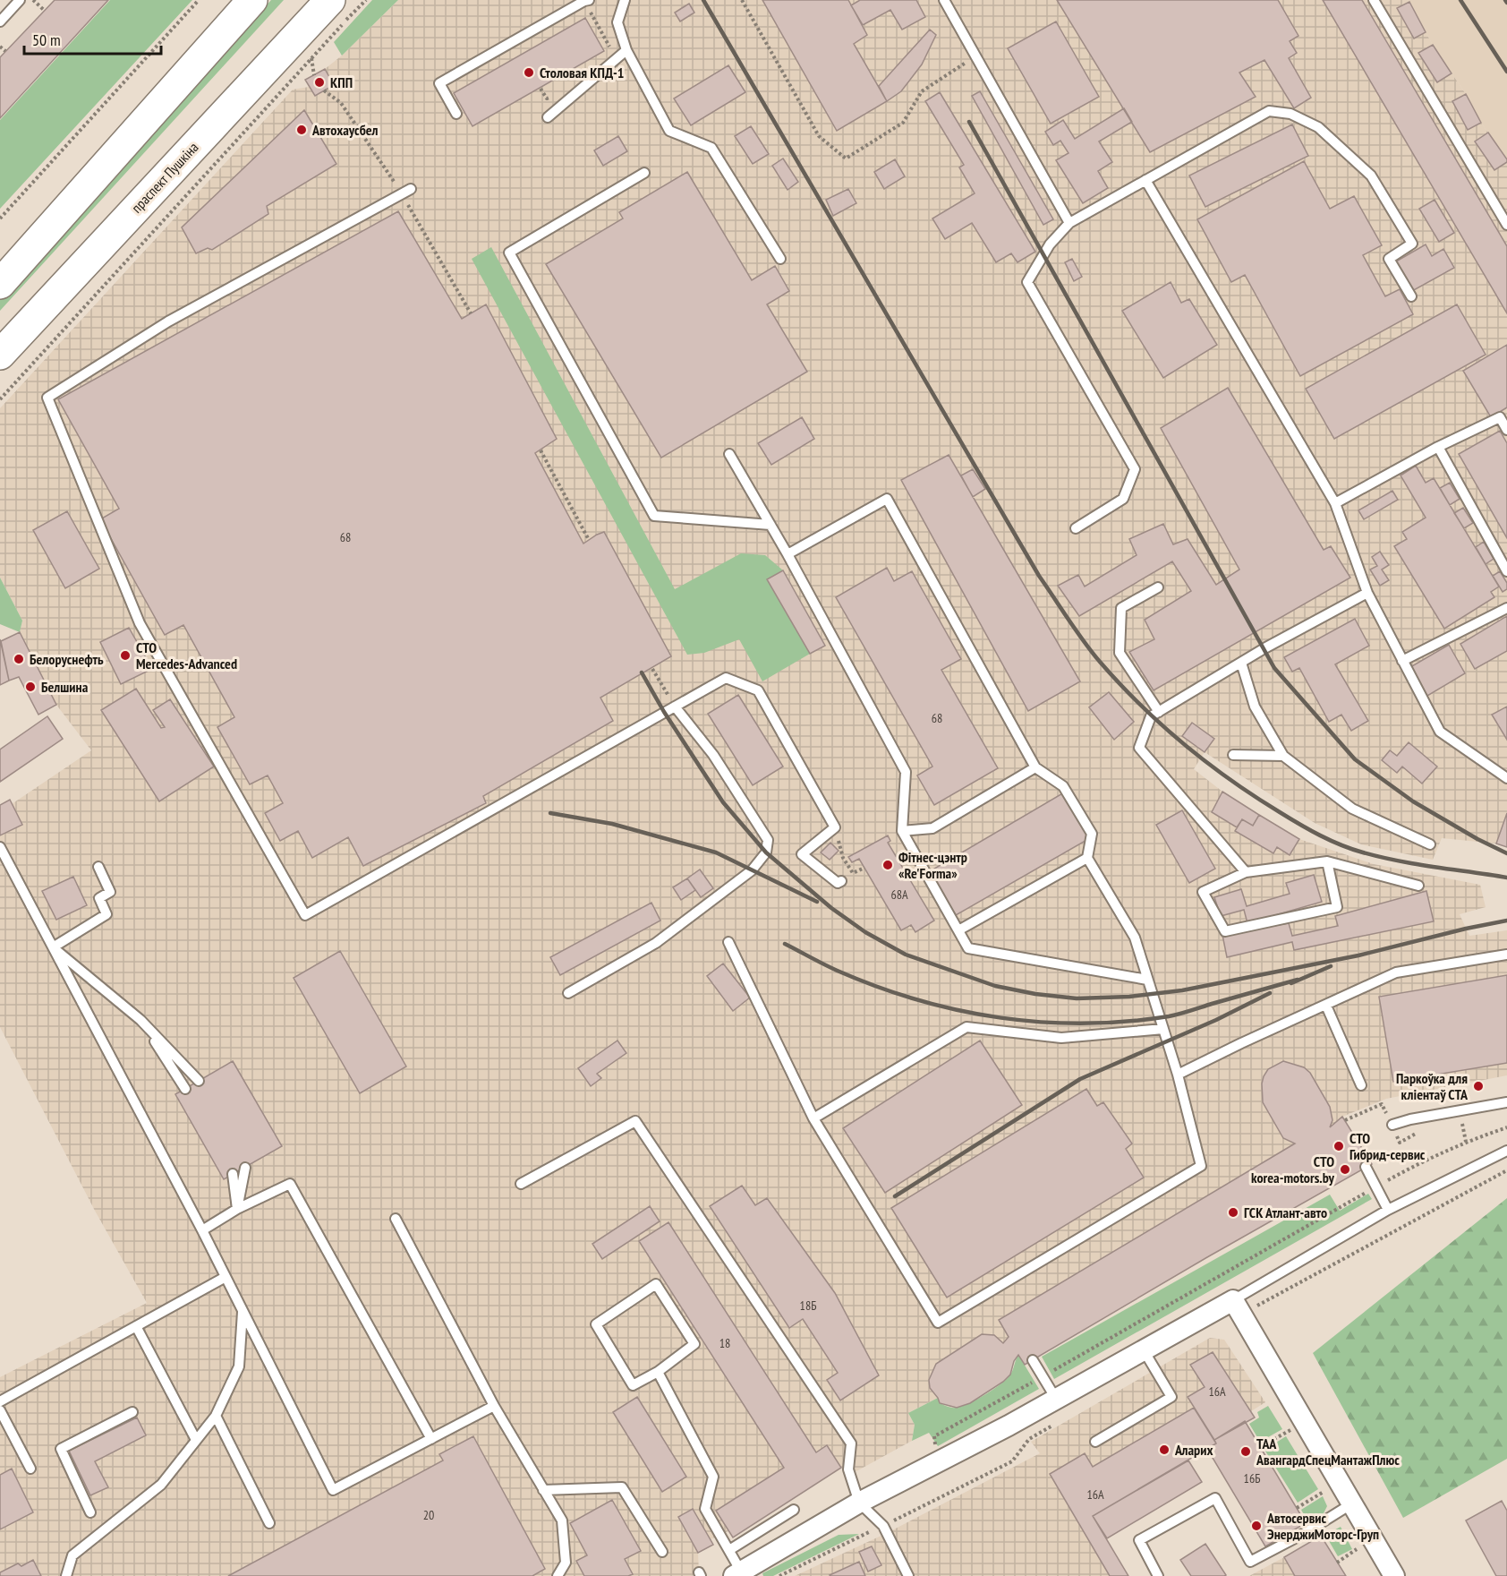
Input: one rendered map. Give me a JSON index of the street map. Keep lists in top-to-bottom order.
{
  "streets": {
    "main road": ["праспект Пушкіна"]
  },
  "places": [
    "Столовая КПД-1",
    "КПП",
    "Автохаусбел",
    "СТО Mercedes-Advanced",
    "Белоруснефть",
    "Белшина",
    "Фітнес-цэнтр «Re'Forma»",
    "Паркоўка для кліентаў СТА",
    "СТО Гибрид-сервис",
    "СТО korea-motors.by",
    "ГСК Атлант-авто",
    "Аларих",
    "ТАА АвангардСпецМантажПлюс",
    "Автосервис ЭнерджиМоторс-Груп"
  ],
  "house_numbers": [
    "68",
    "68",
    "68А",
    "18Б",
    "18",
    "16А",
    "16Б",
    "16А",
    "20"
  ],
  "scale_bar": "50 m"
}
